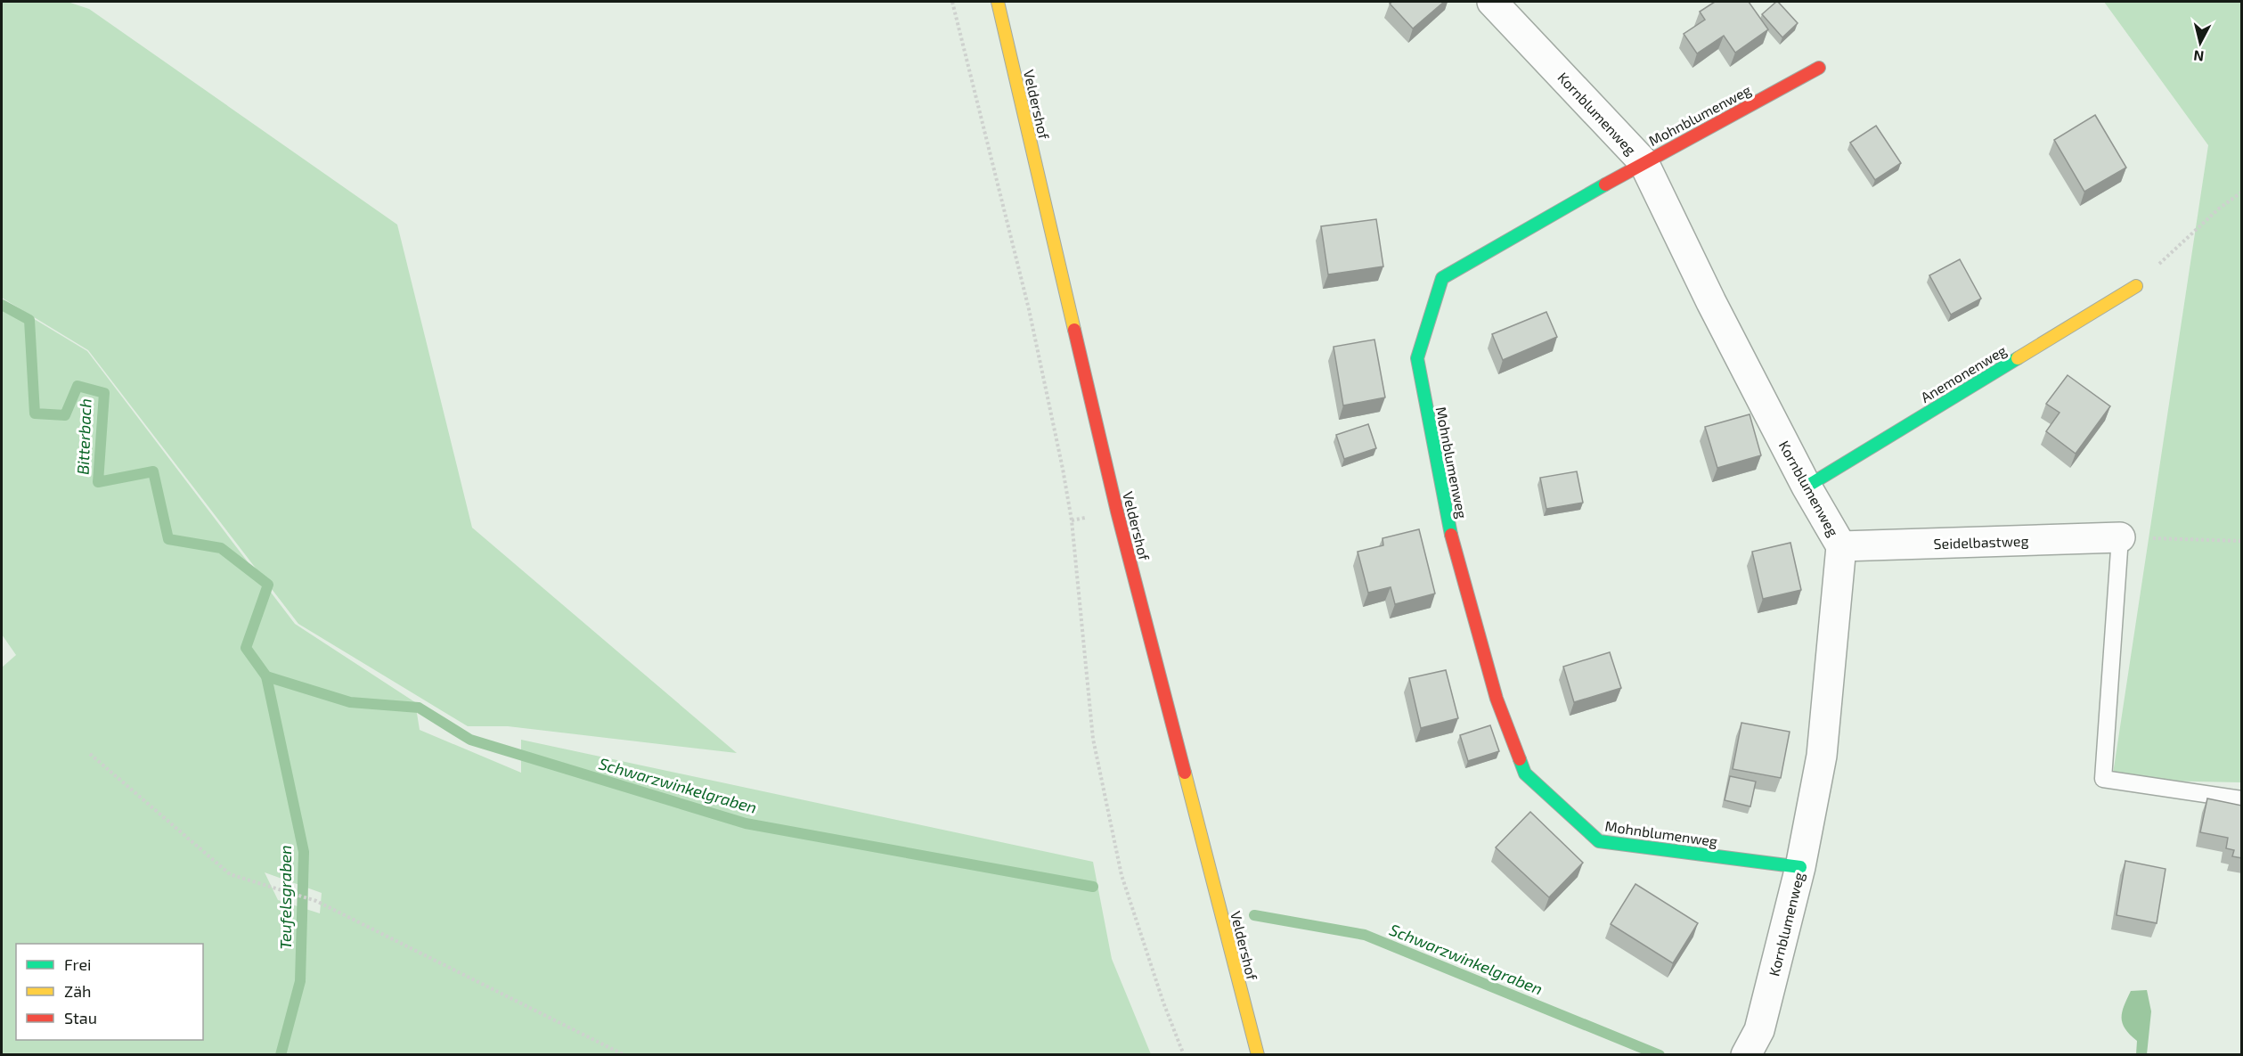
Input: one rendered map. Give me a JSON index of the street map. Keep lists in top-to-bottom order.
{
  "streets": {
    "street": [
      "Veldershof",
      "Kornblumenweg",
      "Mohnblumenweg",
      "Anemonenweg",
      "Seidelbastweg"
    ]
  },
  "crossings": [
    ["Kornblumenweg", "Mohnblumenweg"],
    ["Kornblumenweg", "Anemonenweg"],
    ["Kornblumenweg", "Seidelbastweg"]
  ],
  "water": ["Bitterbach", "Schwarzwinkelgraben", "Teufelsgraben"],
  "legend": ["Frei", "Zäh", "Stau"],
  "north": "bottom"
}
